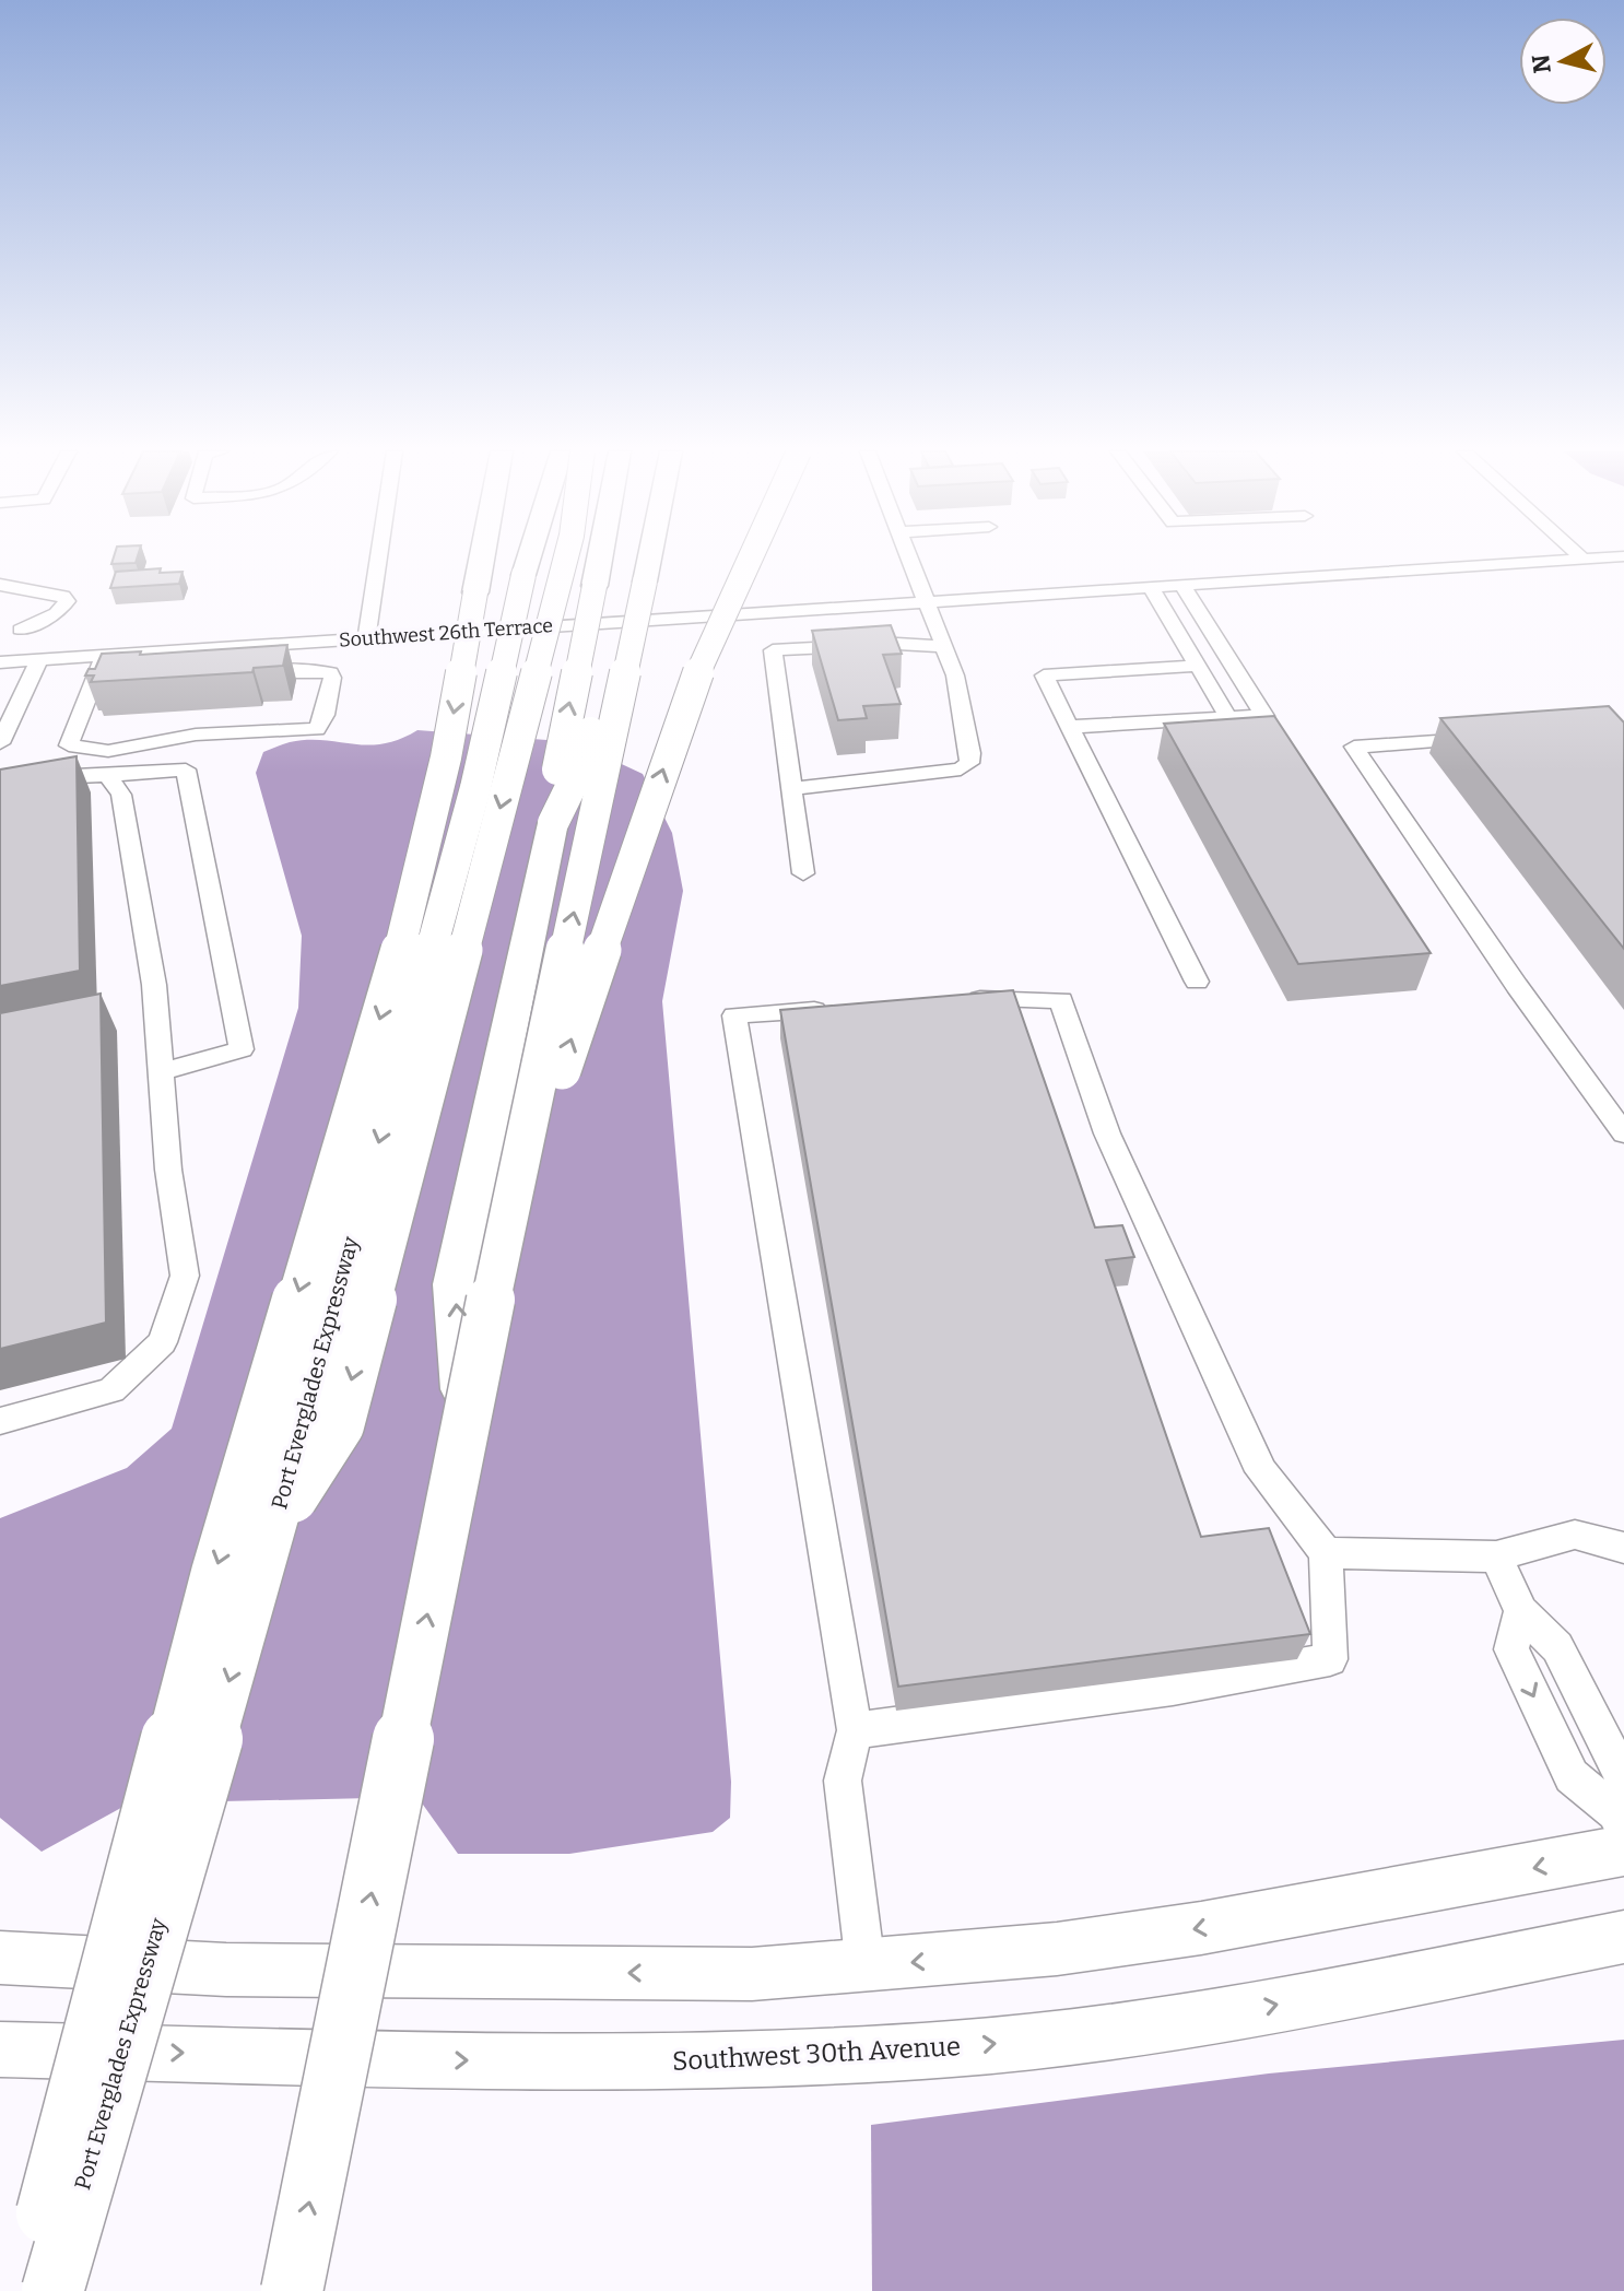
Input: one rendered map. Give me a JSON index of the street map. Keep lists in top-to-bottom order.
{
  "streets": {
    "highway": ["Port Everglades Expressway"],
    "main road": ["Southwest 30th Avenue"],
    "street": ["Southwest 26th Terrace"]
  },
  "north": "left"
}
